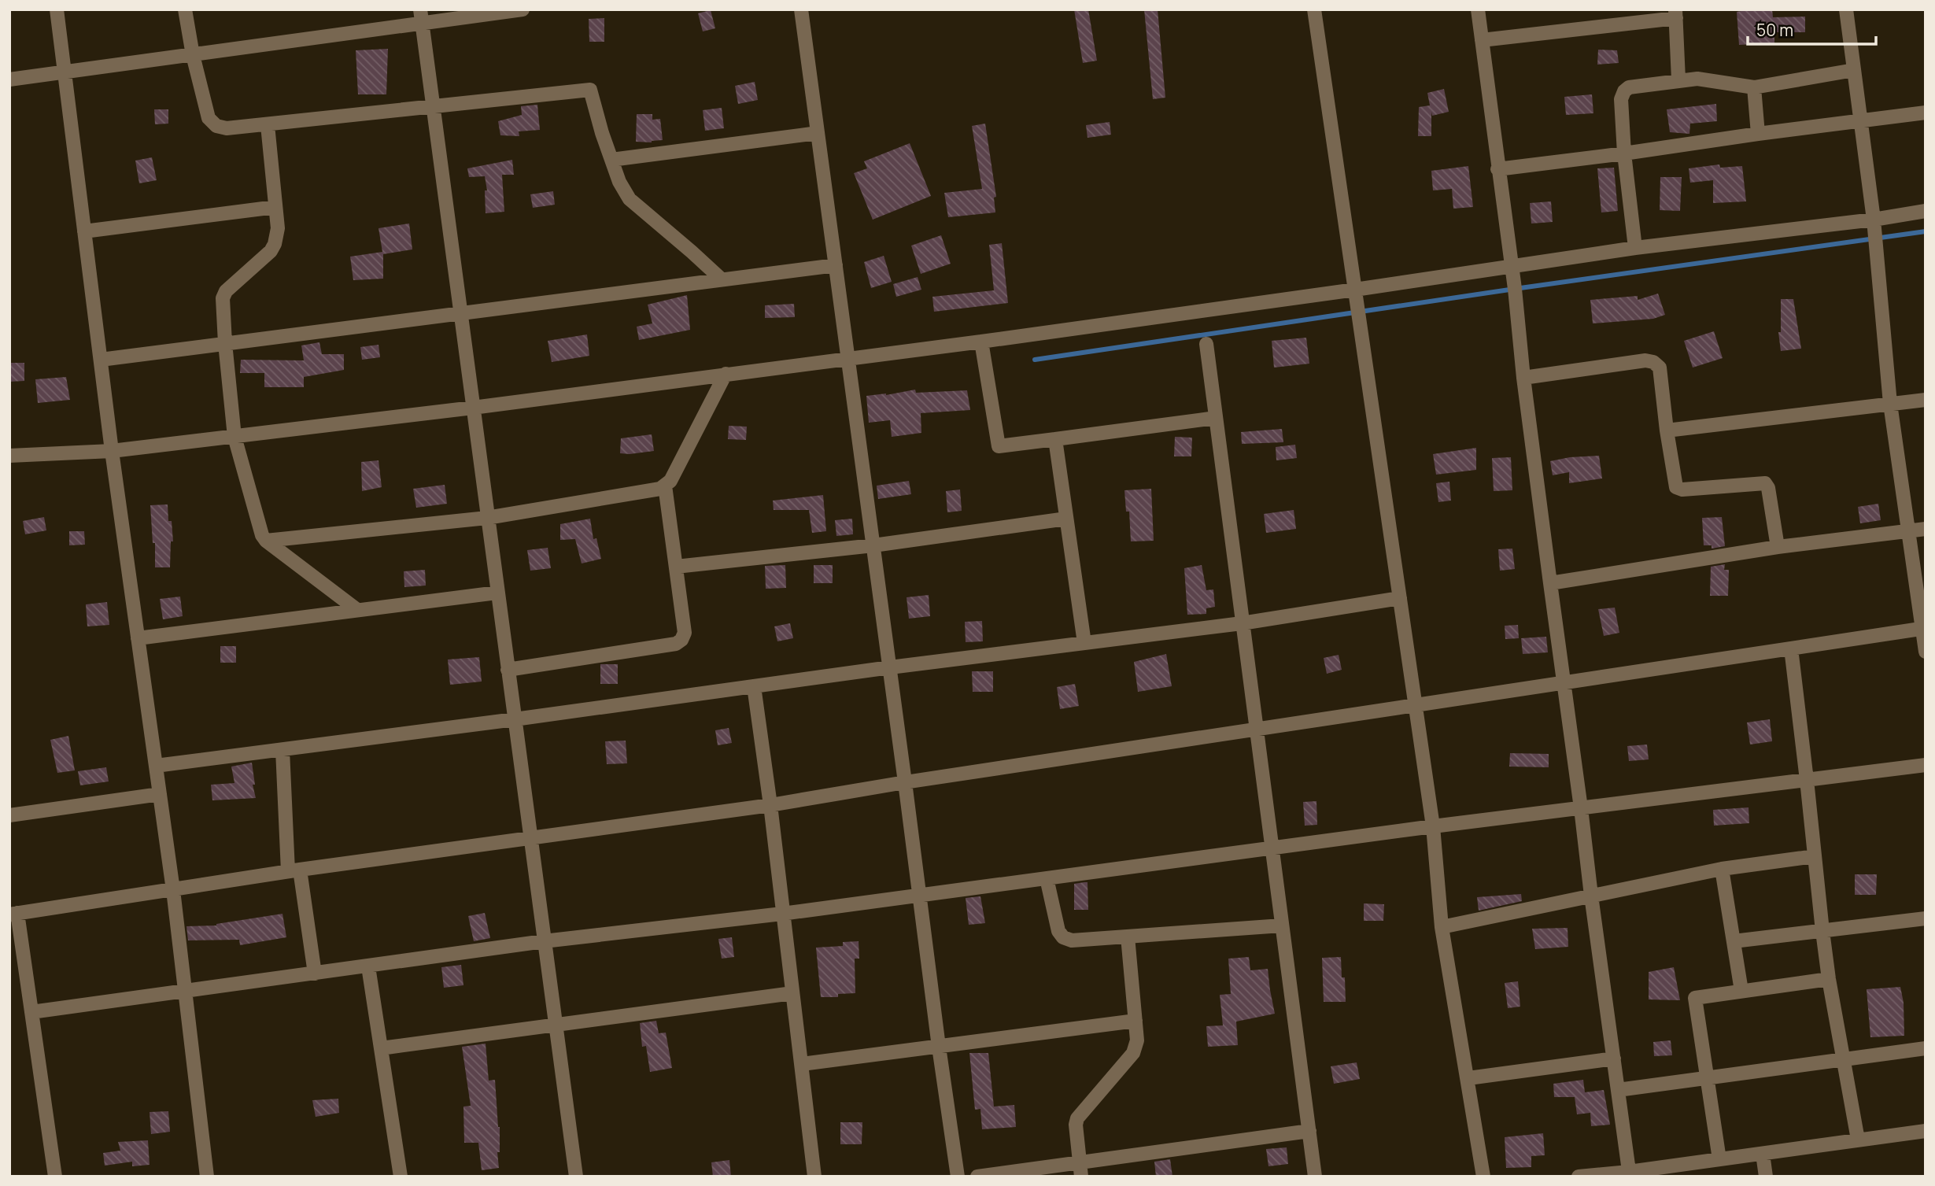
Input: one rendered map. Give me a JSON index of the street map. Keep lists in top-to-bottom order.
{
  "scale_bar": "50 m"
}
